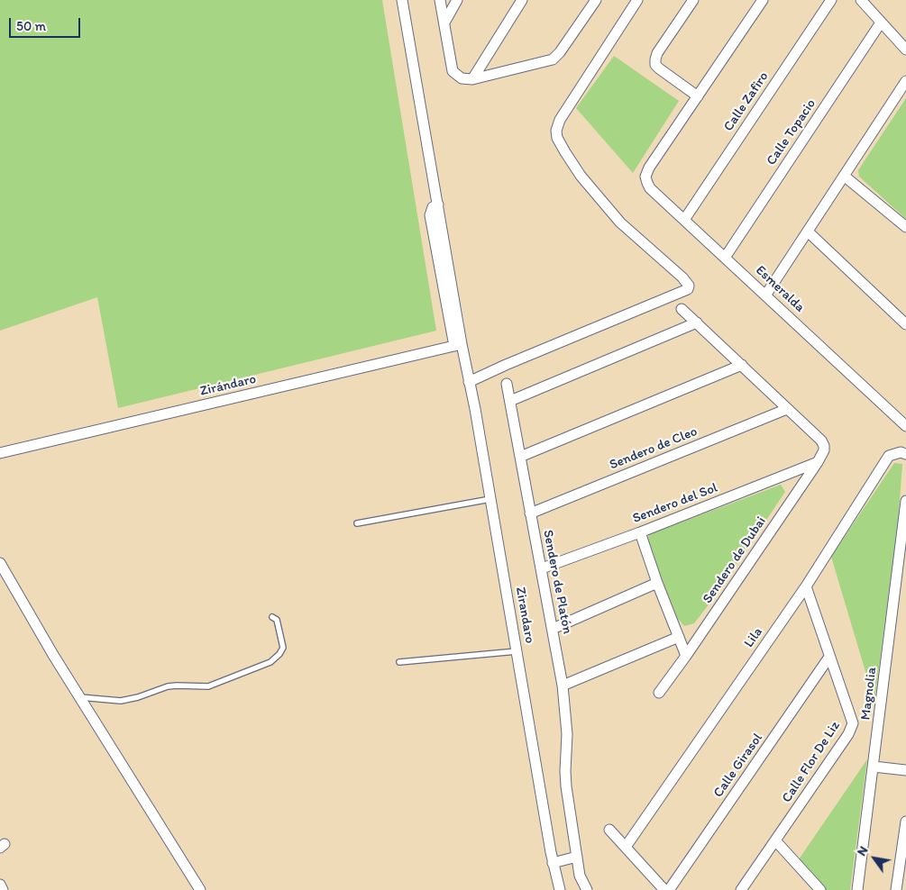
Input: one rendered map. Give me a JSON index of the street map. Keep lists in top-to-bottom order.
{
  "streets": {
    "street": [
      "Calle Zafiro",
      "Calle Topacio",
      "Esmeralda",
      "Zirándaro",
      "Sendero de Cleo",
      "Sendero del Sol",
      "Sendero de Dubai",
      "Sendero de Platón",
      "Zirandaro",
      "Lila",
      "Magnolia",
      "Calle Flor De Liz",
      "Calle Girasol"
    ]
  },
  "crossings": [
    ["Calle Zafiro", "Esmeralda"],
    ["Calle Topacio", "Esmeralda"],
    ["Zirándaro", "Zirandaro"],
    ["Sendero de Cleo", "Sendero de Dubai"],
    ["Sendero de Cleo", "Sendero de Platón"],
    ["Sendero del Sol", "Sendero de Dubai"],
    ["Sendero del Sol", "Sendero de Platón"],
    ["Lila", "Calle Flor De Liz"],
    ["Calle Flor De Liz", "Calle Girasol"]
  ],
  "scale_bar": "50 m",
  "north": "top left"
}
